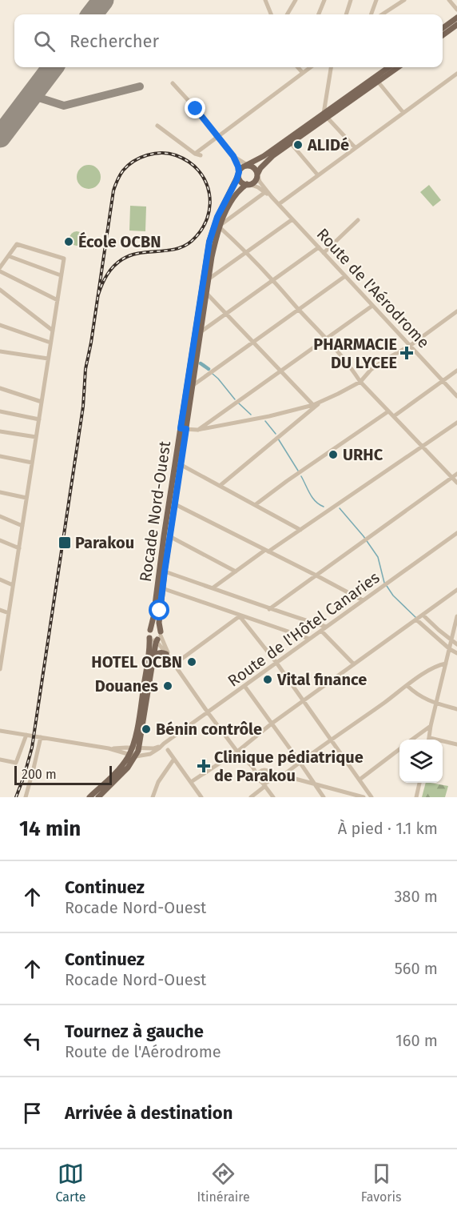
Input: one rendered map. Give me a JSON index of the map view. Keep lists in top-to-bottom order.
{
  "streets": {
    "main road": ["Rocade Nord-Ouest"],
    "street": ["Route de l'Aérodrome", "Route de l'Hôtel Canaries"]
  },
  "crossings": [
    ["Route de l'Aérodrome", "Rocade Nord-Ouest"],
    ["Rocade Nord-Ouest", "Route de l'Hôtel Canaries"]
  ],
  "places": {
    "other": [
      "ALIDé",
      "École OCBN",
      "URHC",
      "HOTEL OCBN",
      "Vital finance",
      "Douanes",
      "Bénin contrôle"
    ],
    "health": ["PHARMACIE DU LYCEE", "Clinique pédiatrique de Parakou"],
    "transit": ["Parakou"]
  },
  "scale_bar": "200 m",
  "page": {
    "search": "Rechercher",
    "scale": "200 m",
    "heading": ["14 min", "À pied · 1.1 km"],
    "list": [
      ["Continuez", "Rocade Nord-Ouest", "380 m"],
      ["Continuez", "Rocade Nord-Ouest", "560 m"],
      ["Tournez à gauche", "Route de l'Aérodrome", "160 m"],
      "Arrivée à destination"
    ],
    "nav": ["Carte", "Itinéraire", "Favoris"]
  }
}
